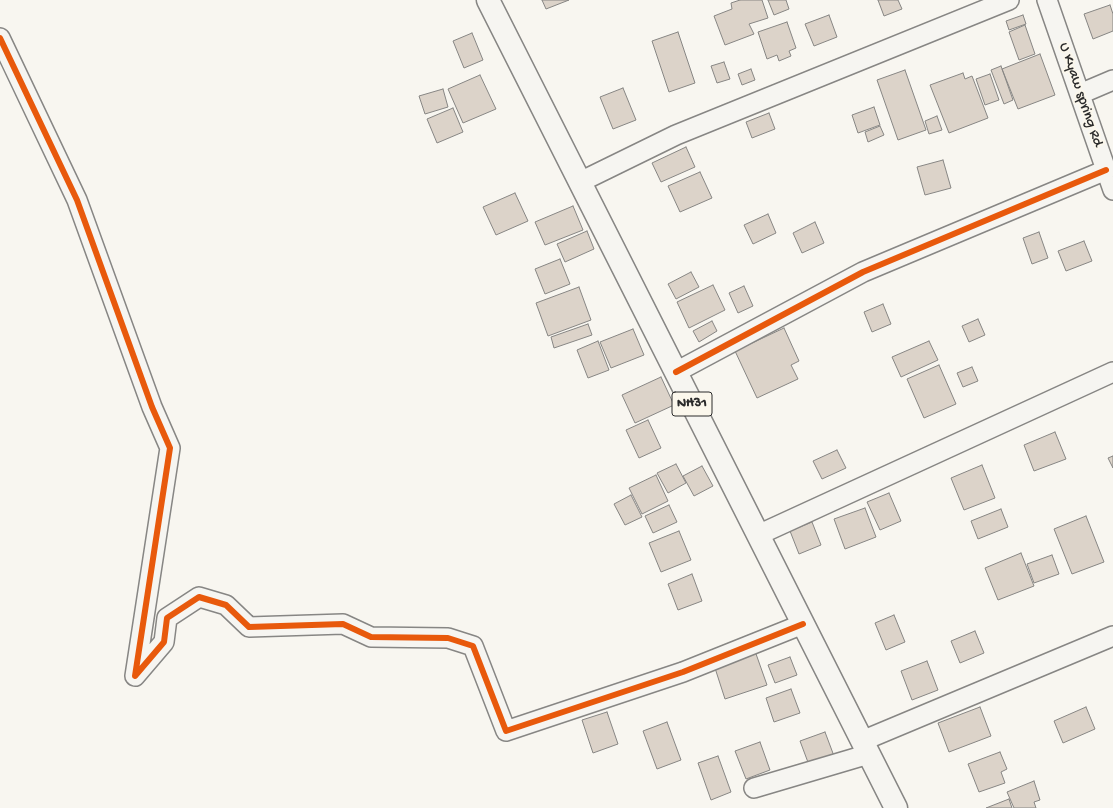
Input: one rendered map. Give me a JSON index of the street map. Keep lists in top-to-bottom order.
{
  "streets": {
    "highway": ["NH31"],
    "street": ["U Kyaw spring Rd"]
  }
}
